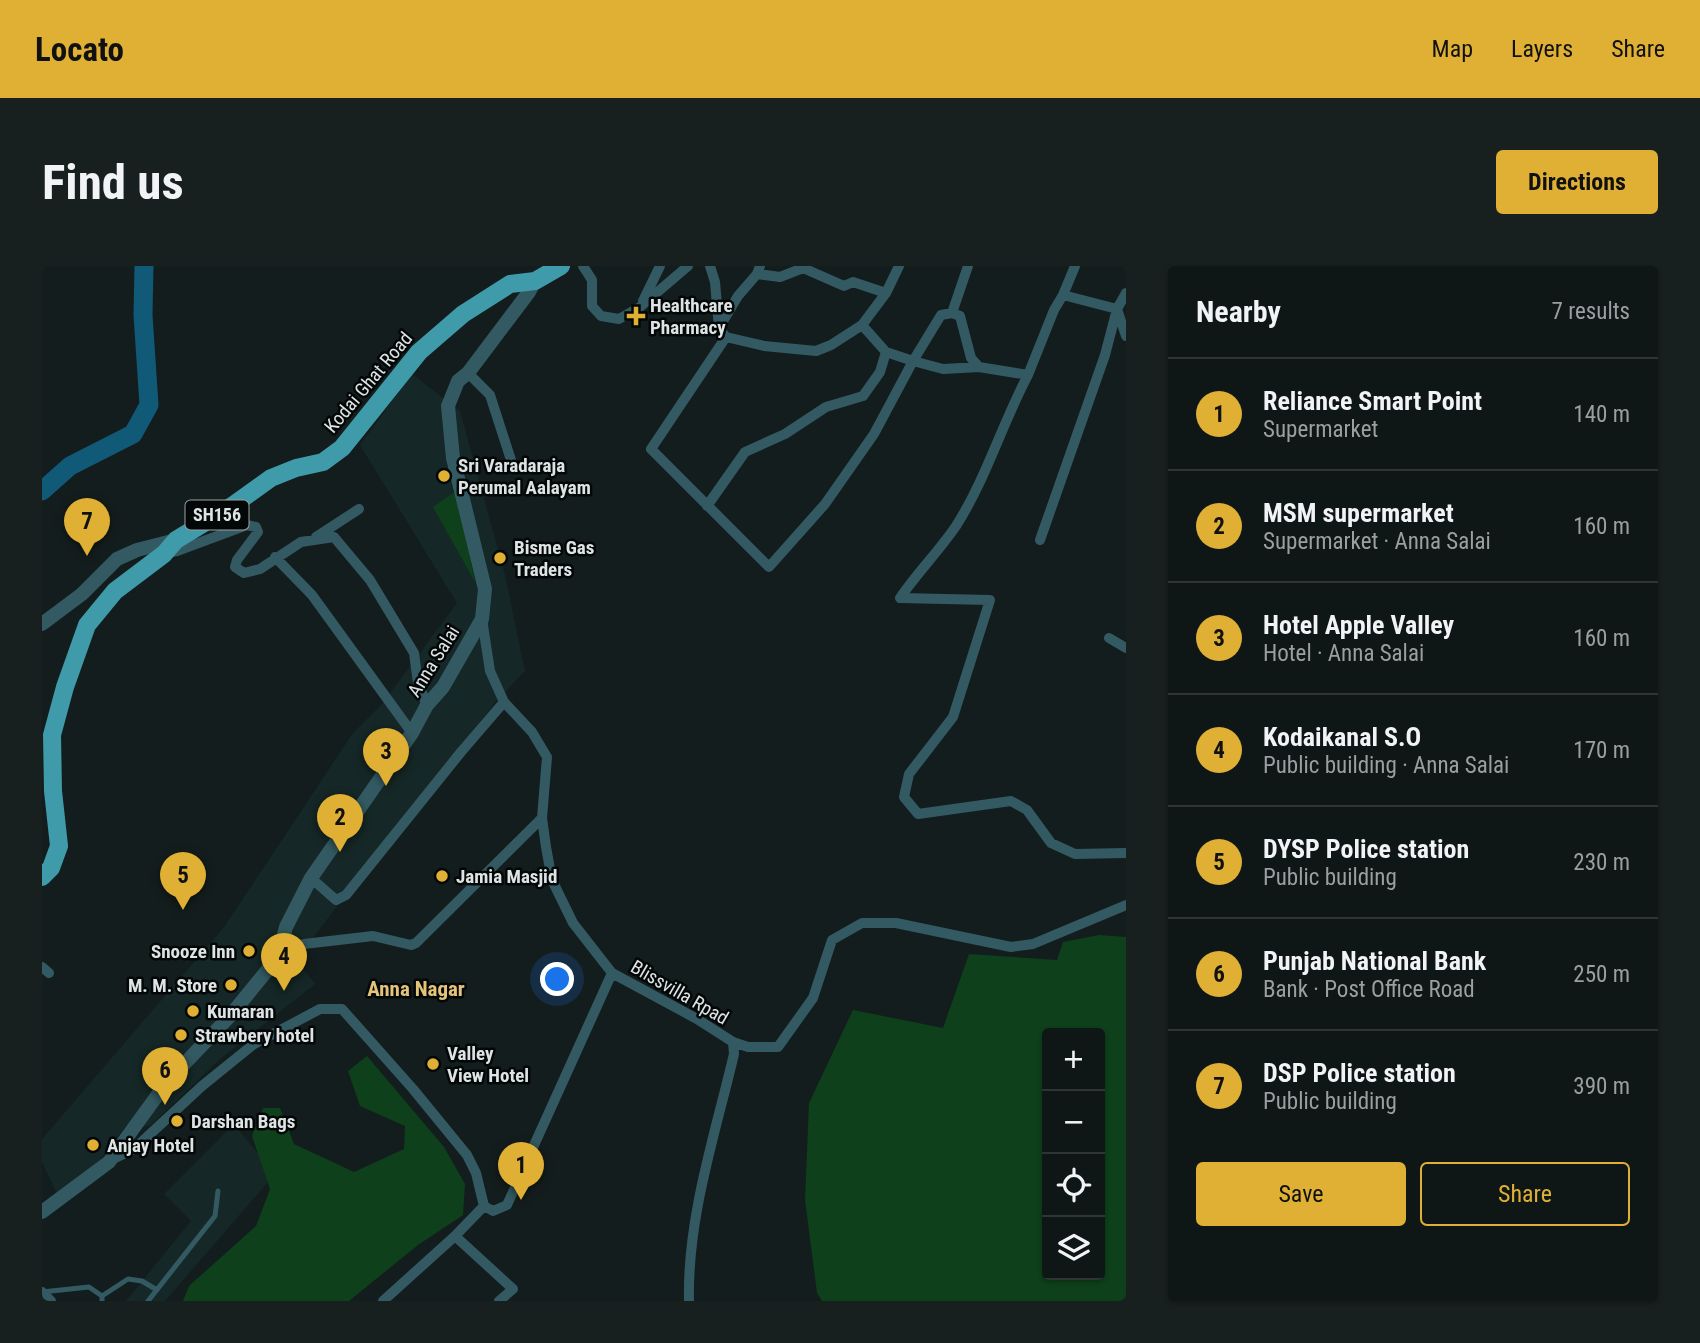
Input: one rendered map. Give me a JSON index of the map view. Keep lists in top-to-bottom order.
{
  "streets": {
    "main road": ["Kodai Ghat Road", "SH156"],
    "street": ["Anna Salai", "Blissvilla Rpad"]
  },
  "crossings": [
    ["Kodai Ghat Road", "Anna Salai"],
    ["Anna Salai", "Blissvilla Rpad"]
  ],
  "districts": ["Anna Nagar"],
  "places": {
    "health": ["Healthcare Pharmacy"],
    "other": [
      "Sri Varadaraja Perumal Aalayam",
      "Bisme Gas Traders",
      "Jamia Masjid",
      "Snooze Inn",
      "M. M. Store",
      "Kumaran",
      "Strawbery hotel",
      "Valley View Hotel",
      "Darshan Bags",
      "Anjay Hotel"
    ]
  },
  "page": {
    "header": "Locato",
    "nav": ["Map", "Layers", "Share"],
    "buttons": [
      "Directions",
      ["Save", "Share"]
    ],
    "title": "Find us",
    "heading": ["Nearby", "7 results"],
    "list": [
      {
        "mark": "1",
        "name": "Reliance Smart Point",
        "note": "Supermarket",
        "value": "140 m"
      },
      {
        "mark": "2",
        "name": "MSM supermarket",
        "note": "Supermarket · Anna Salai",
        "value": "160 m"
      },
      {
        "mark": "3",
        "name": "Hotel Apple Valley",
        "note": "Hotel · Anna Salai",
        "value": "160 m"
      },
      {
        "mark": "4",
        "name": "Kodaikanal S.O",
        "note": "Public building · Anna Salai",
        "value": "170 m"
      },
      {
        "mark": "5",
        "name": "DYSP Police station",
        "note": "Public building",
        "value": "230 m"
      },
      {
        "mark": "6",
        "name": "Punjab National Bank",
        "note": "Bank · Post Office Road",
        "value": "250 m"
      },
      {
        "mark": "7",
        "name": "DSP Police station",
        "note": "Public building",
        "value": "390 m"
      }
    ],
    "pins": [
      "7",
      "3",
      "2",
      "5",
      "4",
      "6",
      "1"
    ],
    "map_buttons": ["+", "−"]
  }
}
